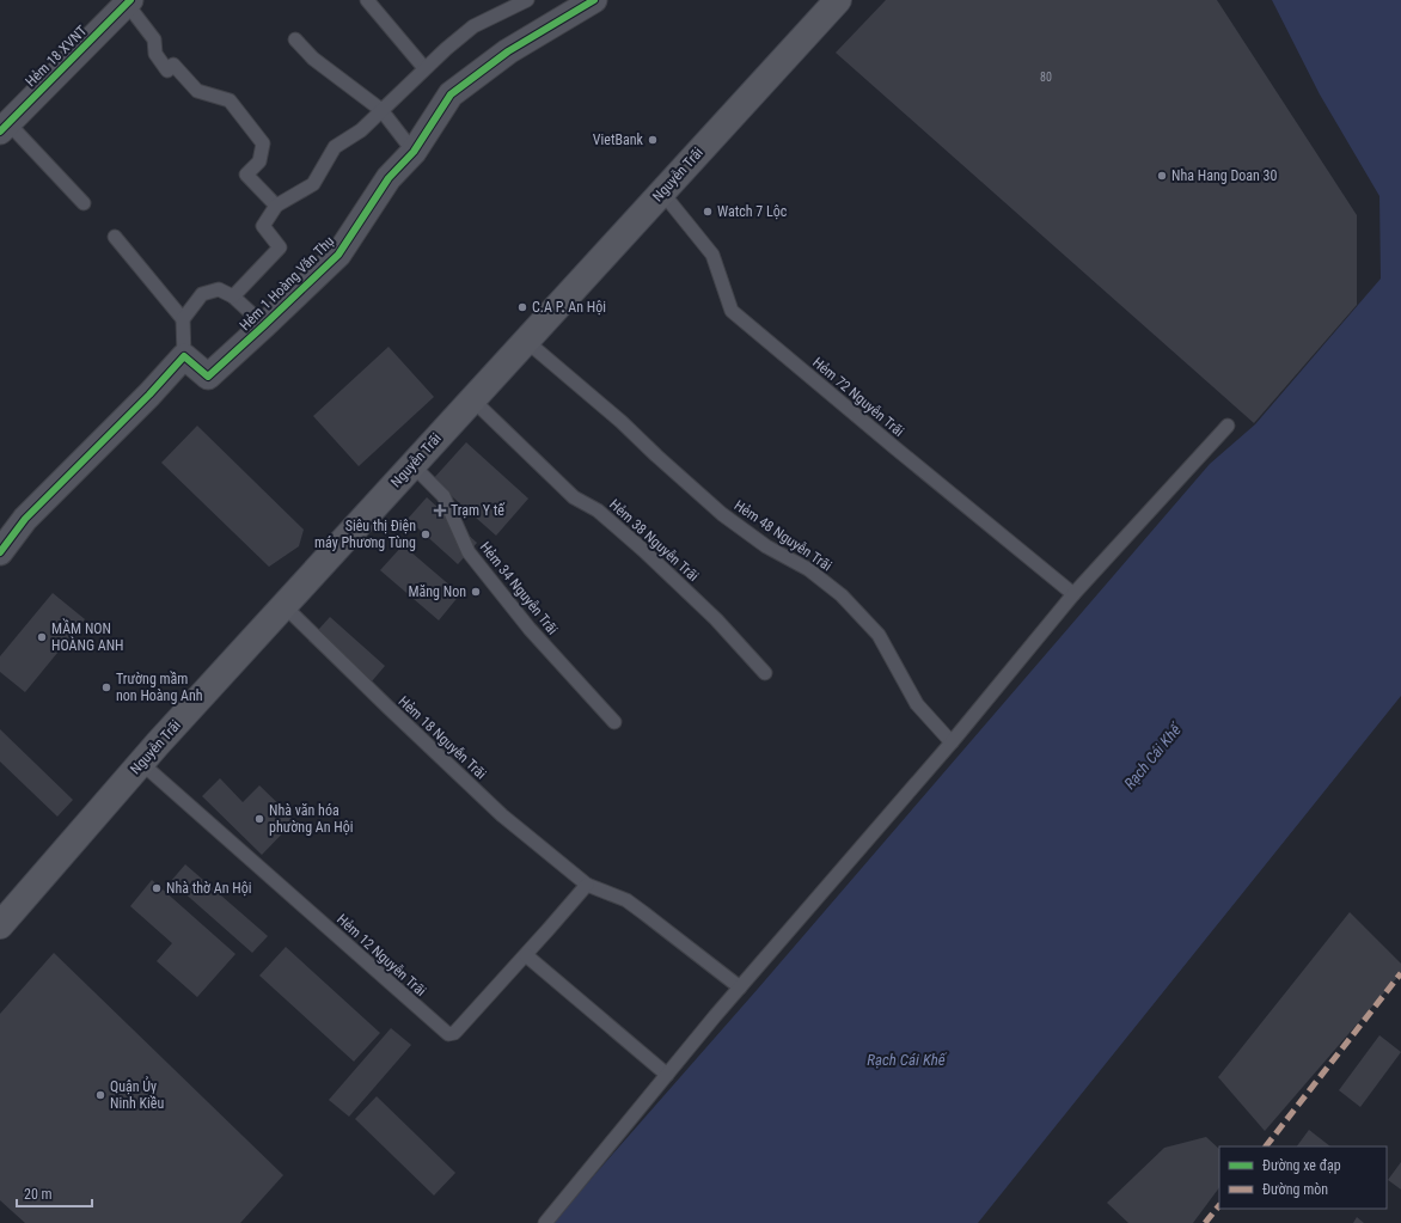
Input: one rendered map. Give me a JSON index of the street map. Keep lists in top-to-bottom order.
{
  "streets": {
    "main road": ["Nguyễn Trãi"],
    "street": ["Hẻm 18 XVNT", "Hẻm 1 Hoàng Văn Thụ"],
    "lane": [
      "Hẻm 72 Nguyễn Trãi",
      "Hẻm 48 Nguyễn Trãi",
      "Hẻm 38 Nguyễn Trãi",
      "Hẻm 34 Nguyễn Trãi",
      "Hẻm 18 Nguyễn Trãi",
      "Hẻm 12 Nguyễn Trãi"
    ]
  },
  "crossings": [
    ["Nguyễn Trãi", "Hẻm 72 Nguyễn Trãi"],
    ["Nguyễn Trãi", "Hẻm 48 Nguyễn Trãi"],
    ["Nguyễn Trãi", "Hẻm 38 Nguyễn Trãi"],
    ["Nguyễn Trãi", "Hẻm 34 Nguyễn Trãi"],
    ["Nguyễn Trãi", "Hẻm 18 Nguyễn Trãi"],
    ["Nguyễn Trãi", "Hẻm 12 Nguyễn Trãi"],
    ["Hẻm 18 Nguyễn Trãi", "Hẻm 12 Nguyễn Trãi"]
  ],
  "water": ["Rạch Cái Khế"],
  "places": {
    "other": [
      "VietBank",
      "Nha Hang Doan 30",
      "Watch 7 Lộc",
      "C.A P. An Hội",
      "Siêu thị Điện máy Phương Tùng",
      "Măng Non",
      "MẦM NON HOÀNG ANH",
      "Trường mầm non Hoàng Anh",
      "Nhà văn hóa phường An Hội",
      "Nhà thờ An Hội",
      "Quận Ủy Ninh Kiều"
    ],
    "health": ["Trạm Y tế"]
  },
  "house_numbers": ["80"],
  "legend": ["Đường xe đạp", "Đường mòn"],
  "scale_bar": "20 m"
}
